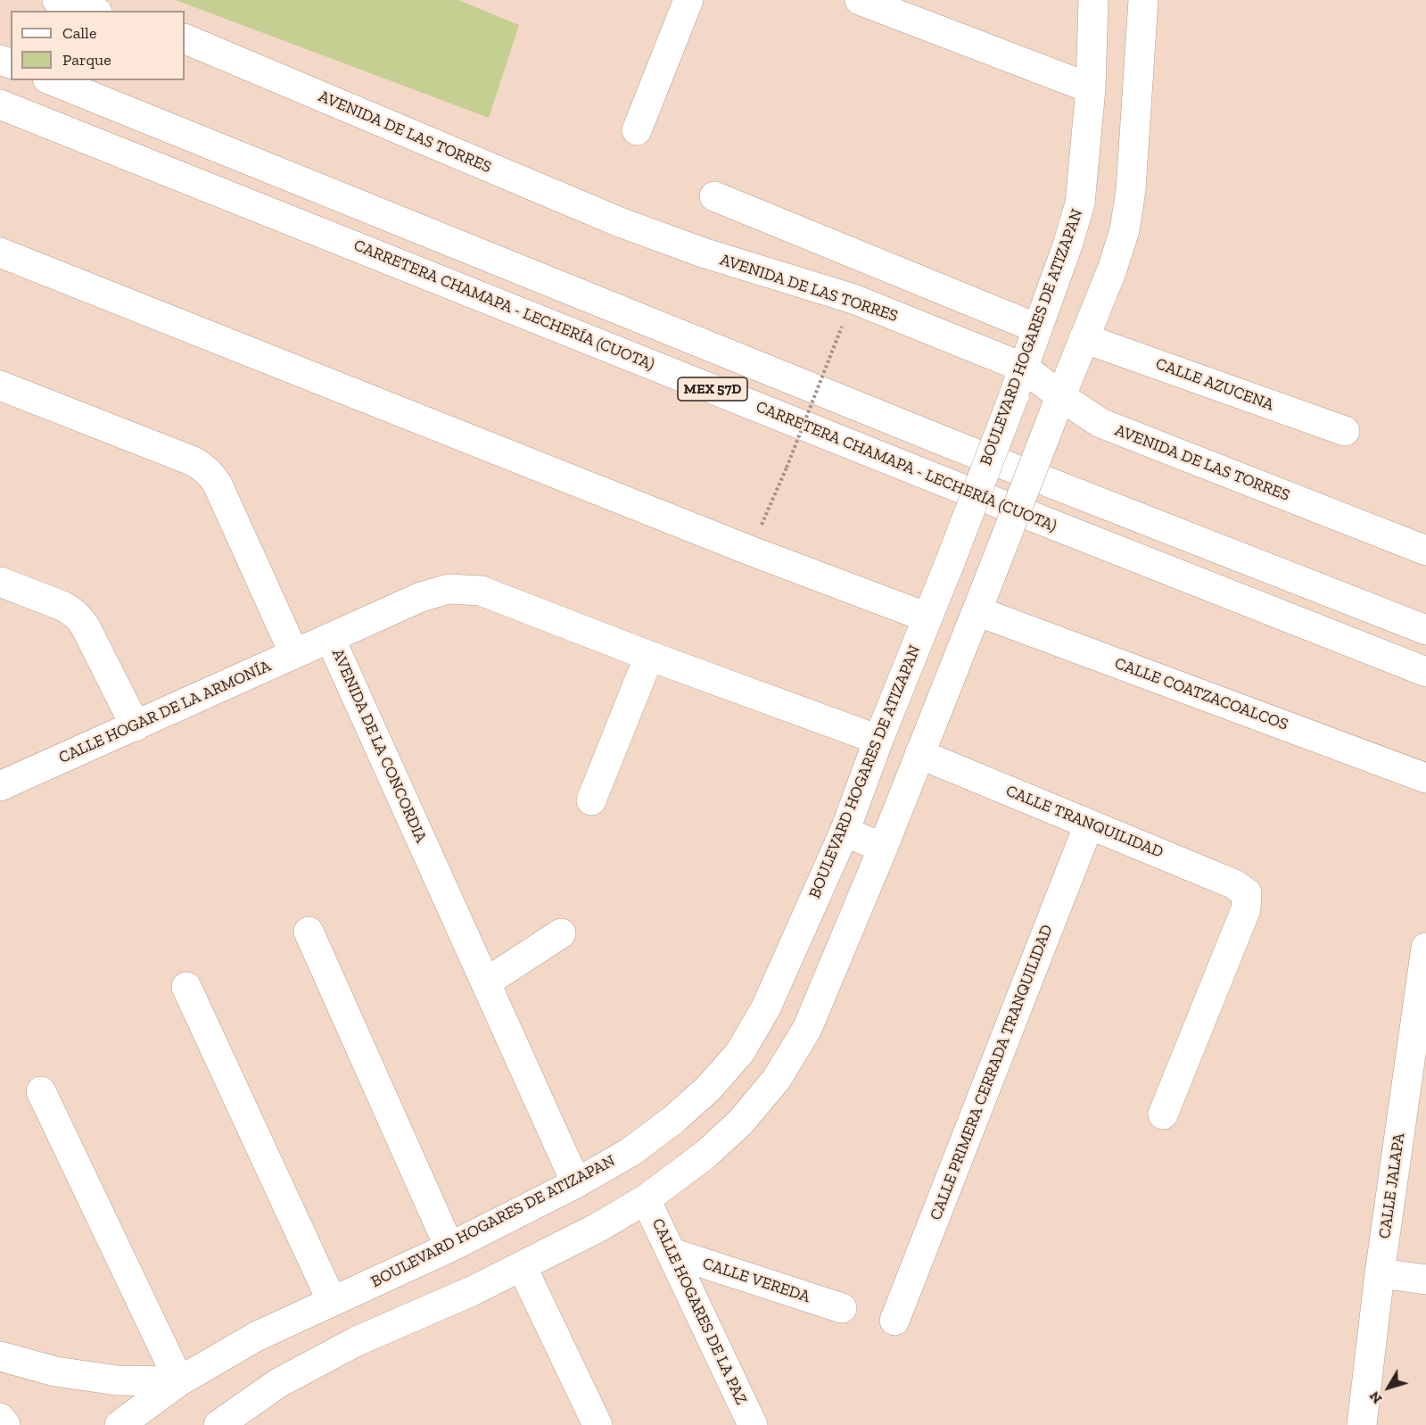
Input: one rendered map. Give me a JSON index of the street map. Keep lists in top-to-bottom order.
{
  "streets": {
    "main road": [
      "AVENIDA DE LAS TORRES",
      "CARRETERA CHAMAPA - LECHERÍA (CUOTA)",
      "BOULEVARD HOGARES DE ATIZAPAN",
      "CALLE AZUCENA",
      "MEX 57D",
      "CALLE COATZACOALCOS",
      "CALLE HOGAR DE LA ARMONÍA",
      "AVENIDA DE LA CONCORDIA",
      "CALLE TRANQUILIDAD",
      "CALLE PRIMERA CERRADA TRANQUILIDAD",
      "CALLE JALAPA",
      "CALLE VEREDA",
      "CALLE HOGARES DE LA PAZ"
    ]
  },
  "crossings": [
    ["AVENIDA DE LAS TORRES", "BOULEVARD HOGARES DE ATIZAPAN"],
    ["BOULEVARD HOGARES DE ATIZAPAN", "AVENIDA DE LA CONCORDIA"],
    ["CALLE HOGAR DE LA ARMONÍA", "AVENIDA DE LA CONCORDIA"],
    ["CALLE TRANQUILIDAD", "CALLE PRIMERA CERRADA TRANQUILIDAD"],
    ["CALLE VEREDA", "CALLE HOGARES DE LA PAZ"]
  ],
  "legend": ["Calle", "Parque"],
  "north": "bottom left"
}
